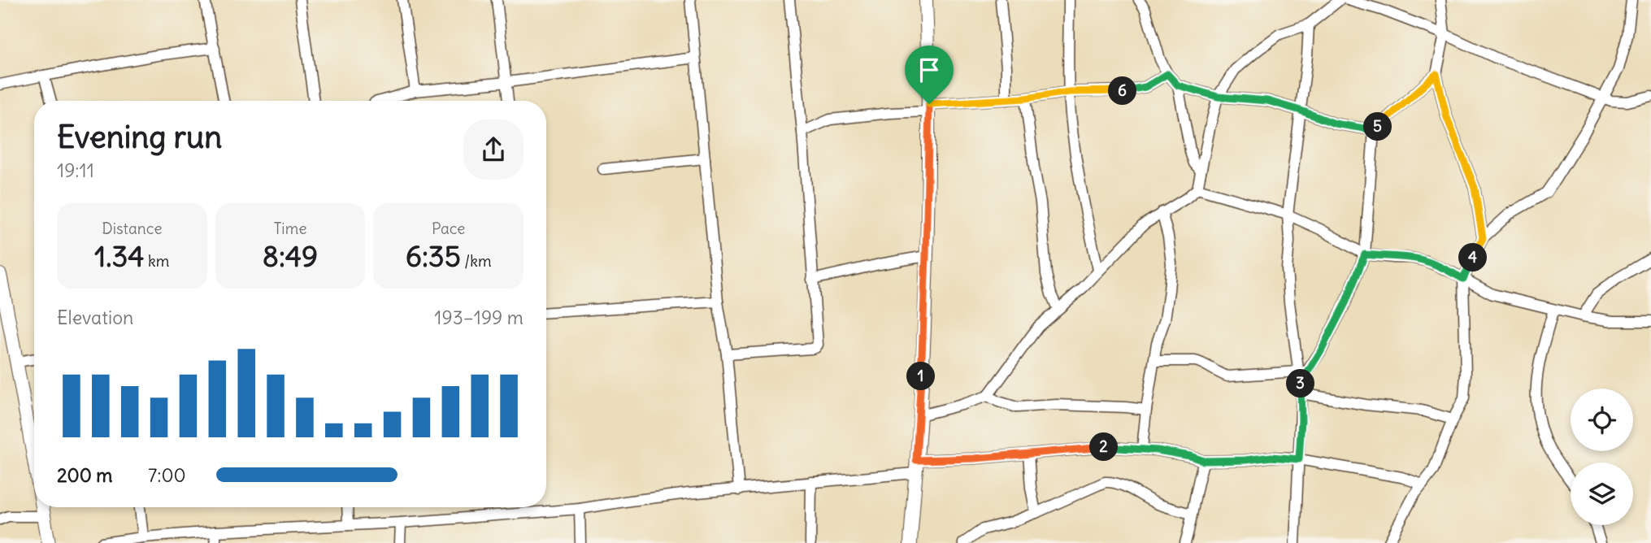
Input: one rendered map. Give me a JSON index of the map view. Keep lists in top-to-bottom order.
{
  "page": {
    "pins": [
      "6",
      "5",
      "4",
      "1",
      "3",
      "2"
    ],
    "heading": ["Evening run", "19:11"],
    "stats": [
      ["Distance", "1.34 km"],
      ["Time", "8:49"],
      ["Pace", "6:35 /km"]
    ],
    "chart": ["Elevation", "193–199 m"],
    "list": [
      {
        "name": "200 m",
        "note": "7:00"
      }
    ]
  }
}
